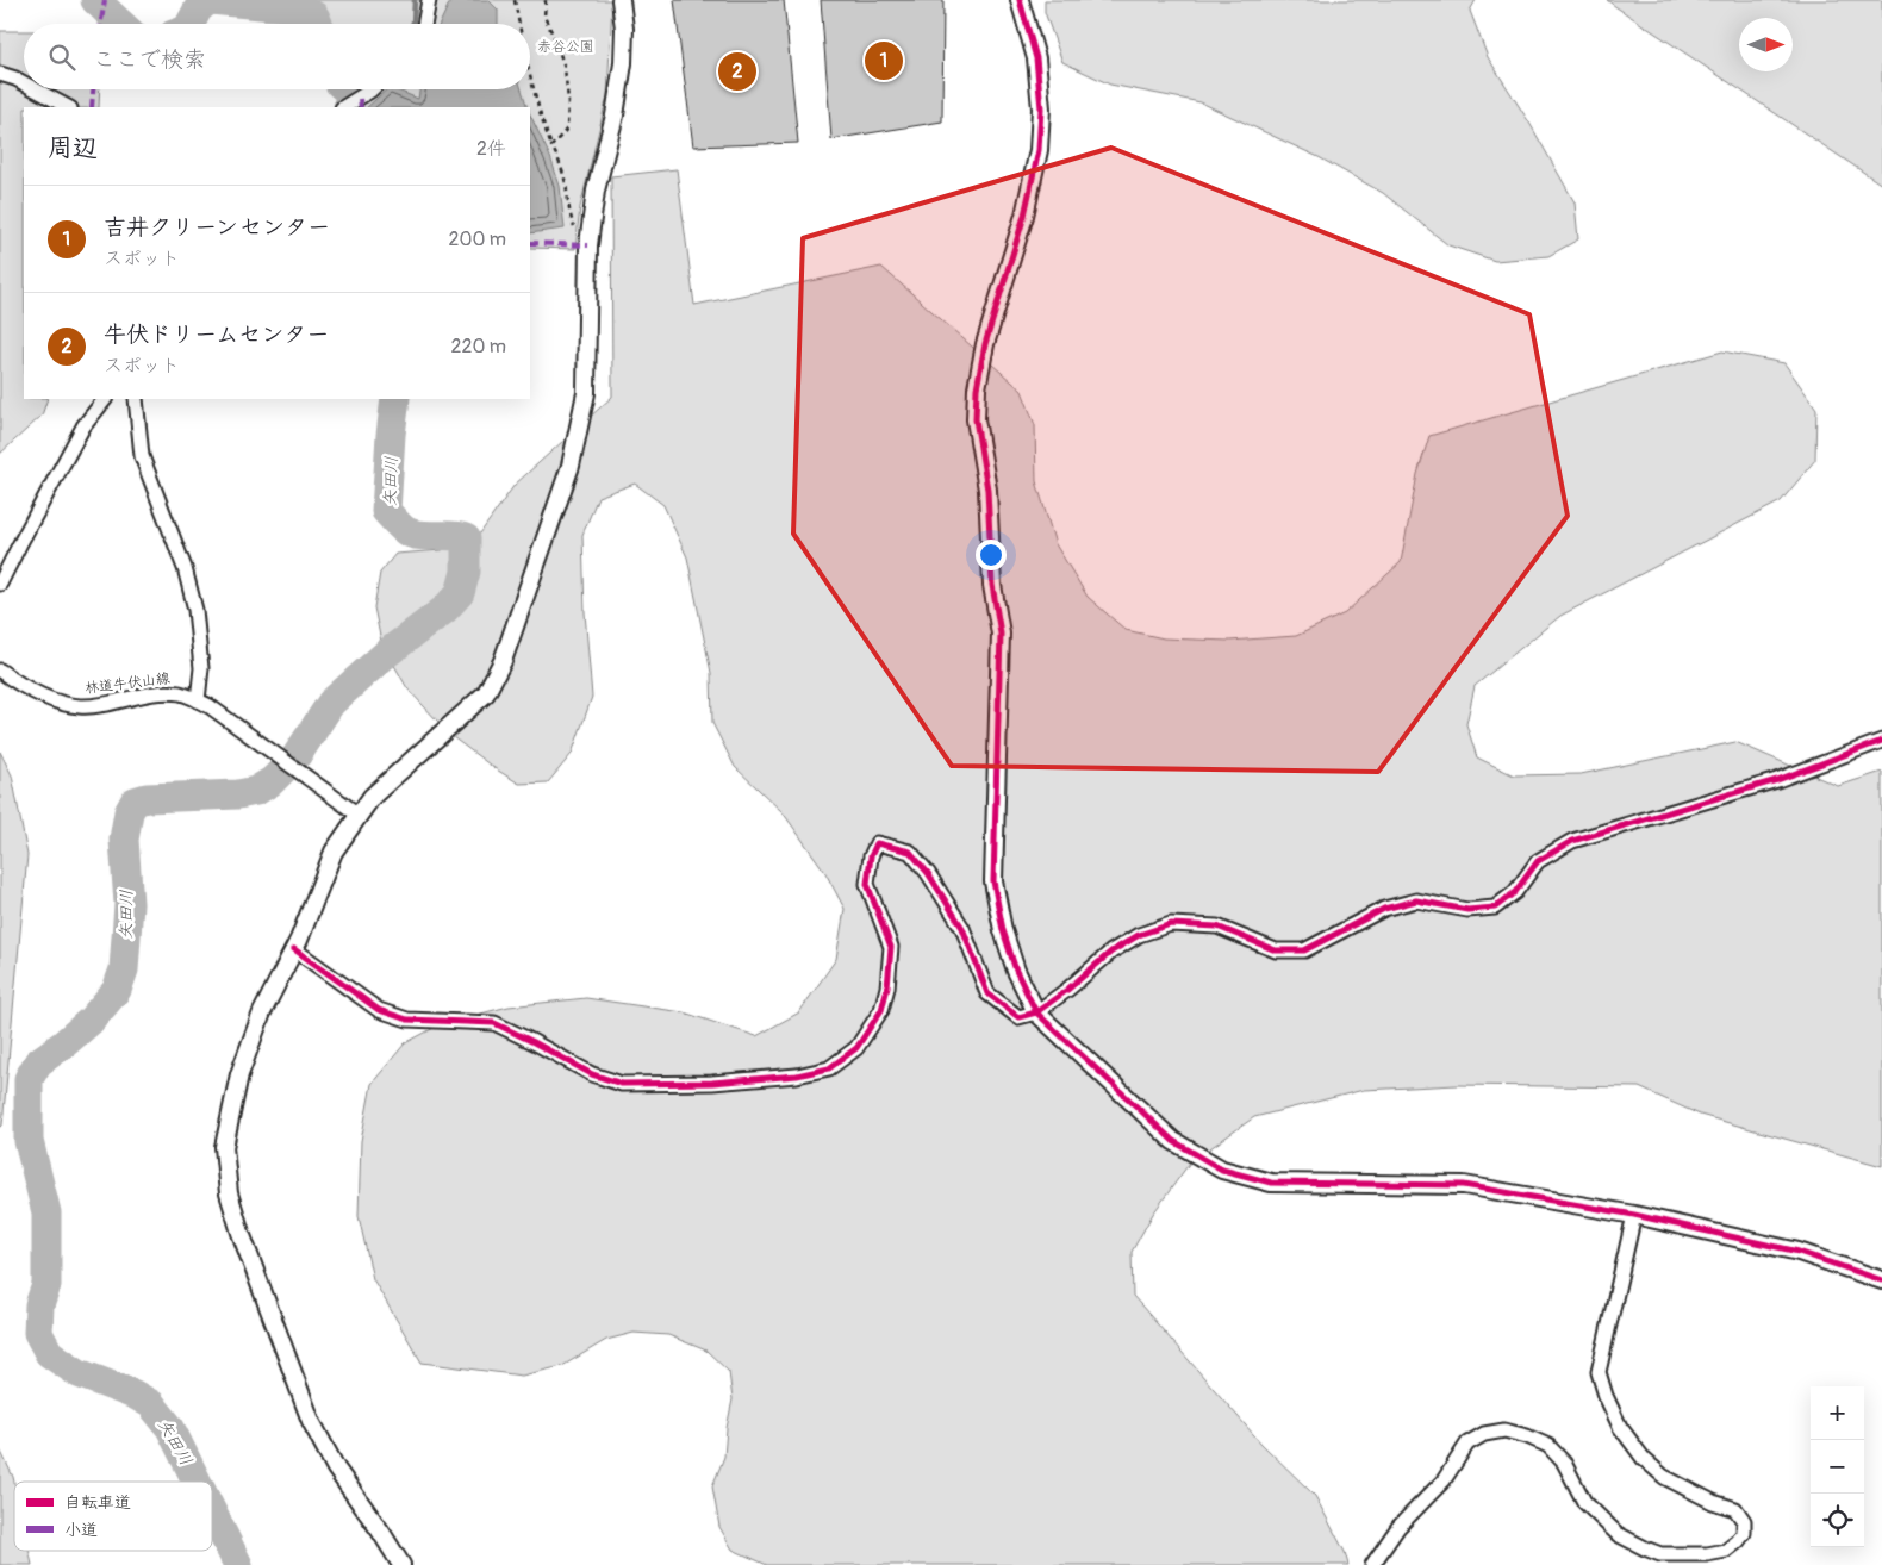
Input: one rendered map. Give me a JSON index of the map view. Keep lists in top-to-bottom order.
{
  "streets": {
    "street": ["林道牛伏山線"]
  },
  "water": ["矢田川"],
  "parks": ["赤谷公園"],
  "legend": ["自転車道", "小道"],
  "north": "right",
  "page": {
    "search": "ここで検索",
    "pins": ["1", "2"],
    "heading": ["周辺", "2件"],
    "list": [
      {
        "mark": "1",
        "name": "吉井クリーンセンター",
        "note": "スポット",
        "value": "200 m"
      },
      {
        "mark": "2",
        "name": "牛伏ドリームセンター",
        "note": "スポット",
        "value": "220 m"
      }
    ],
    "map_buttons": ["+", "−"]
  }
}
